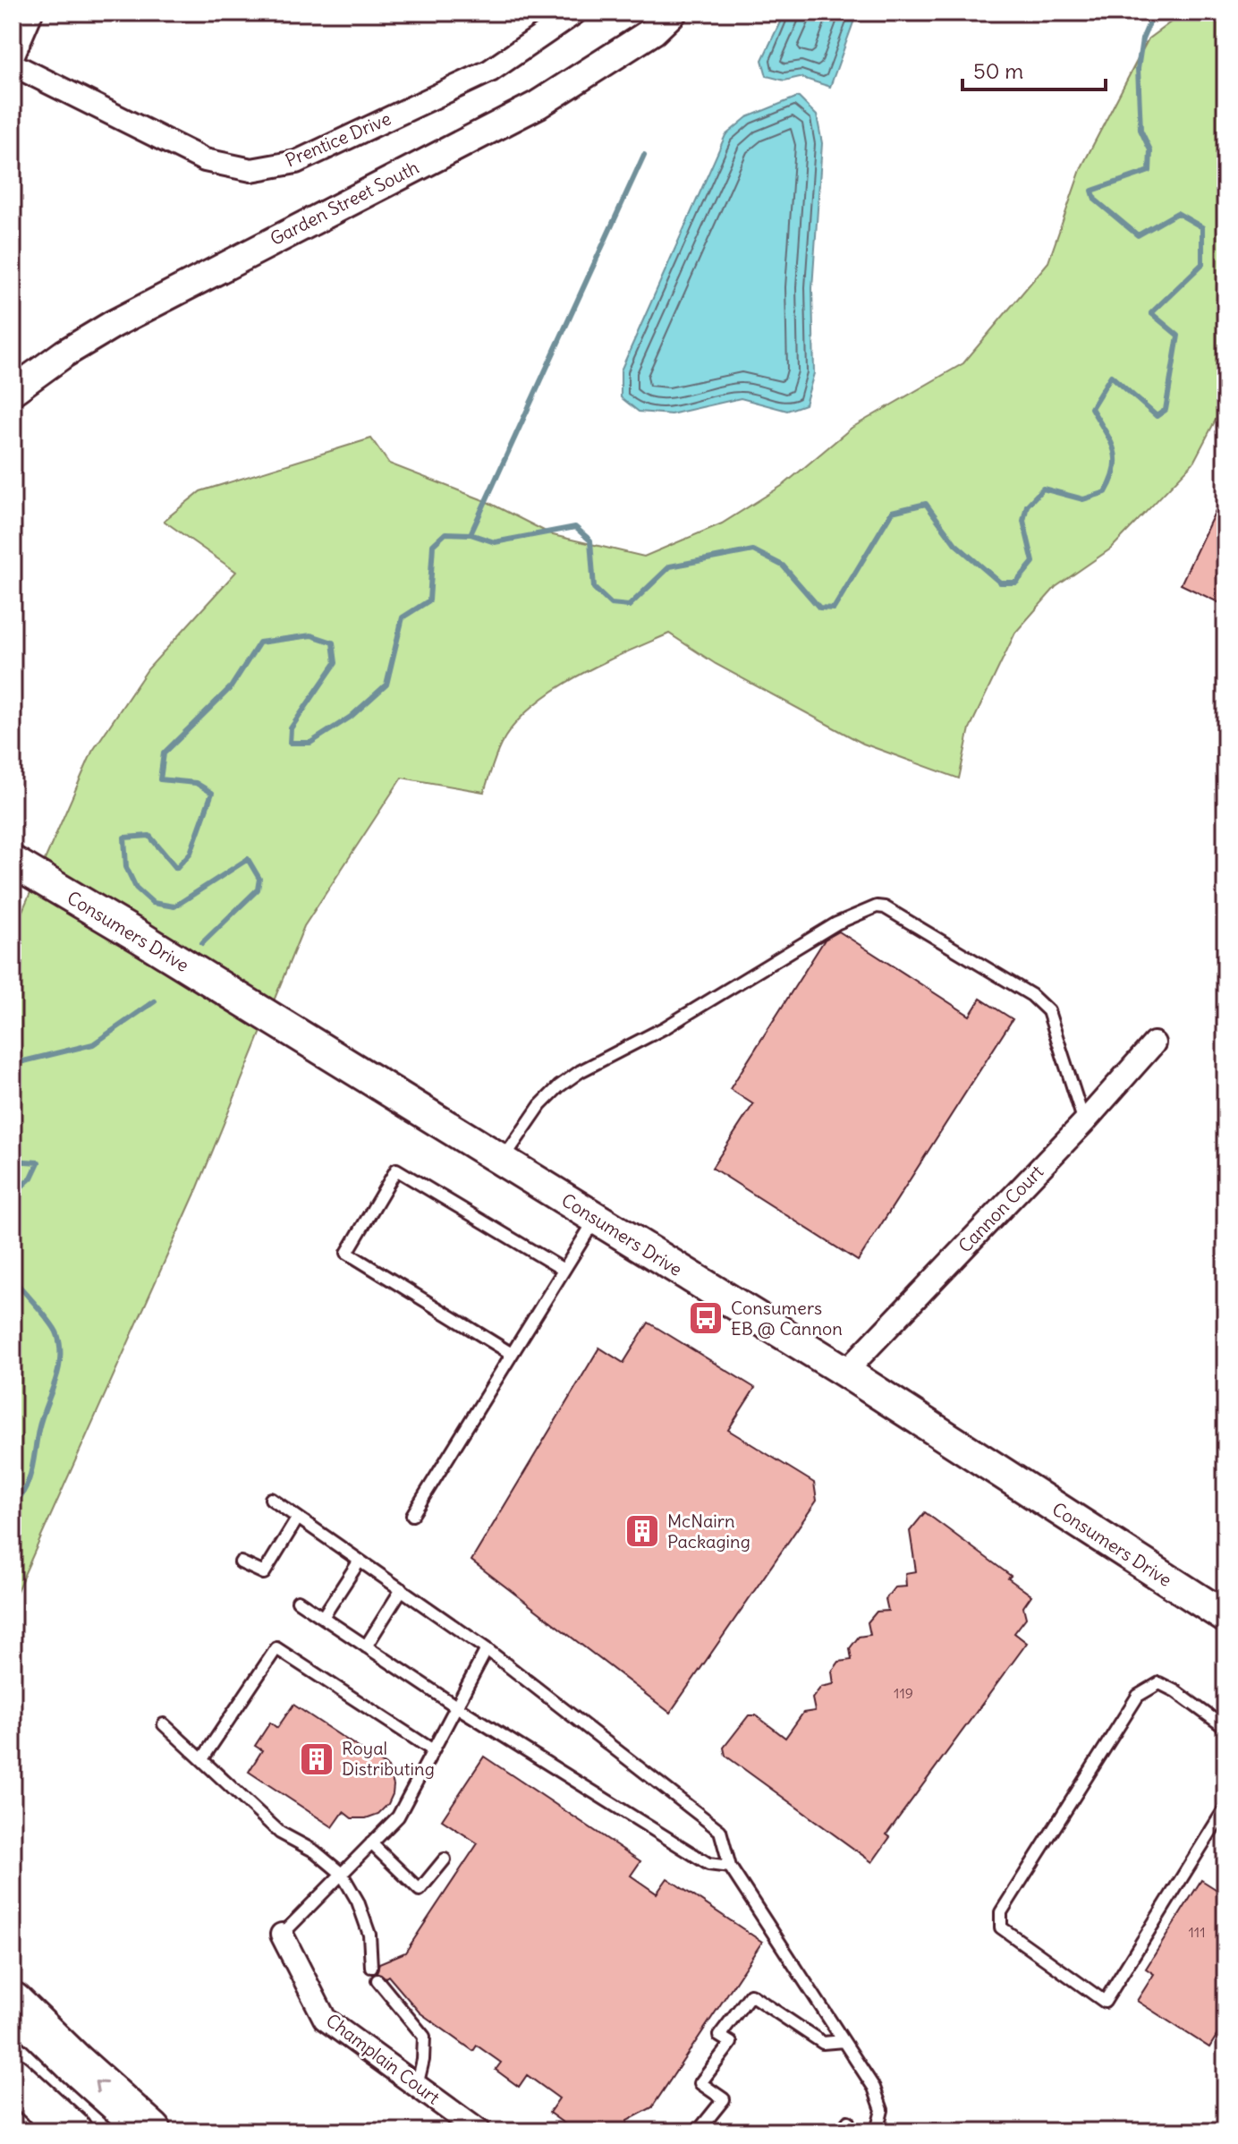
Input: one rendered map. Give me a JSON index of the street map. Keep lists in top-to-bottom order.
{
  "streets": {
    "main road": ["Consumers Drive"],
    "street": [
      "Prentice Drive",
      "Garden Street South",
      "Cannon Court",
      "Champlain Court"
    ]
  },
  "crossings": [
    ["Consumers Drive", "Cannon Court"]
  ],
  "places": {
    "bus stop": ["Consumers EB @ Cannon"],
    "building": ["McNairn Packaging", "Royal Distributing"]
  },
  "house_numbers": ["119", "111"],
  "scale_bar": "50 m"
}
